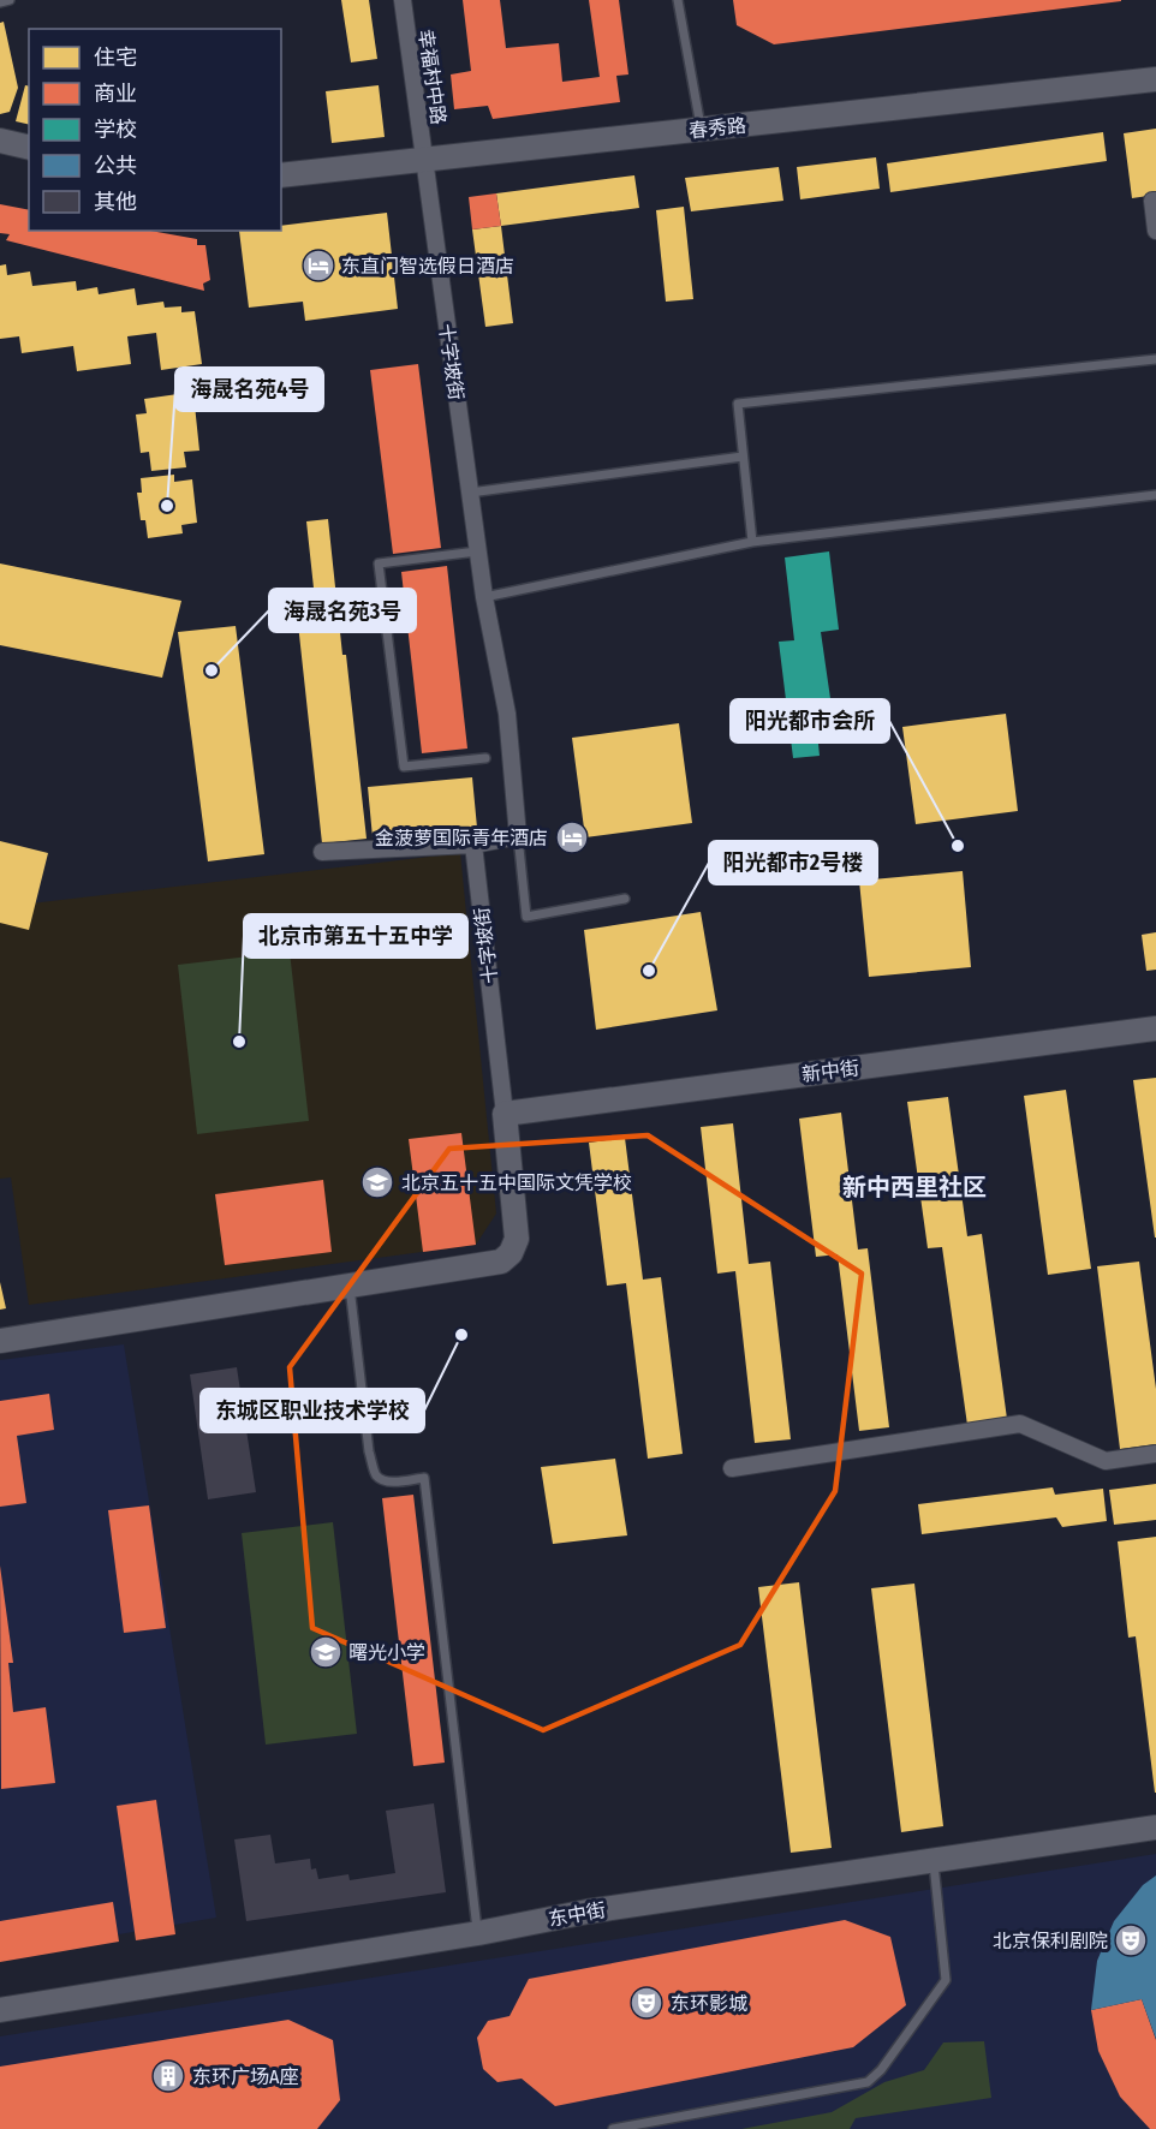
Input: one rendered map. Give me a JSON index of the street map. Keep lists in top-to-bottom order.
{
  "streets": {
    "street": [
      "幸福村中路",
      "春秀路",
      "十字坡街",
      "新中街",
      "东中街"
    ]
  },
  "crossings": [
    ["幸福村中路", "春秀路"],
    ["幸福村中路", "十字坡街"],
    ["春秀路", "十字坡街"],
    ["十字坡街", "新中街"]
  ],
  "districts": ["新中西里社区"],
  "places": {
    "hotel": ["东直门智选假日酒店", "金菠萝国际青年酒店"],
    "other": [
      "海晟名苑4号",
      "海晟名苑3号",
      "阳光都市会所",
      "阳光都市2号楼",
      "北京市第五十五中学",
      "东城区职业技术学校"
    ],
    "school or university": ["北京五十五中国际文凭学校", "曙光小学"],
    "theatre": ["北京保利剧院", "东环影城"],
    "building": ["东环广场A座"]
  },
  "legend": [
    "住宅",
    "商业",
    "学校",
    "公共",
    "其他"
  ]
}
